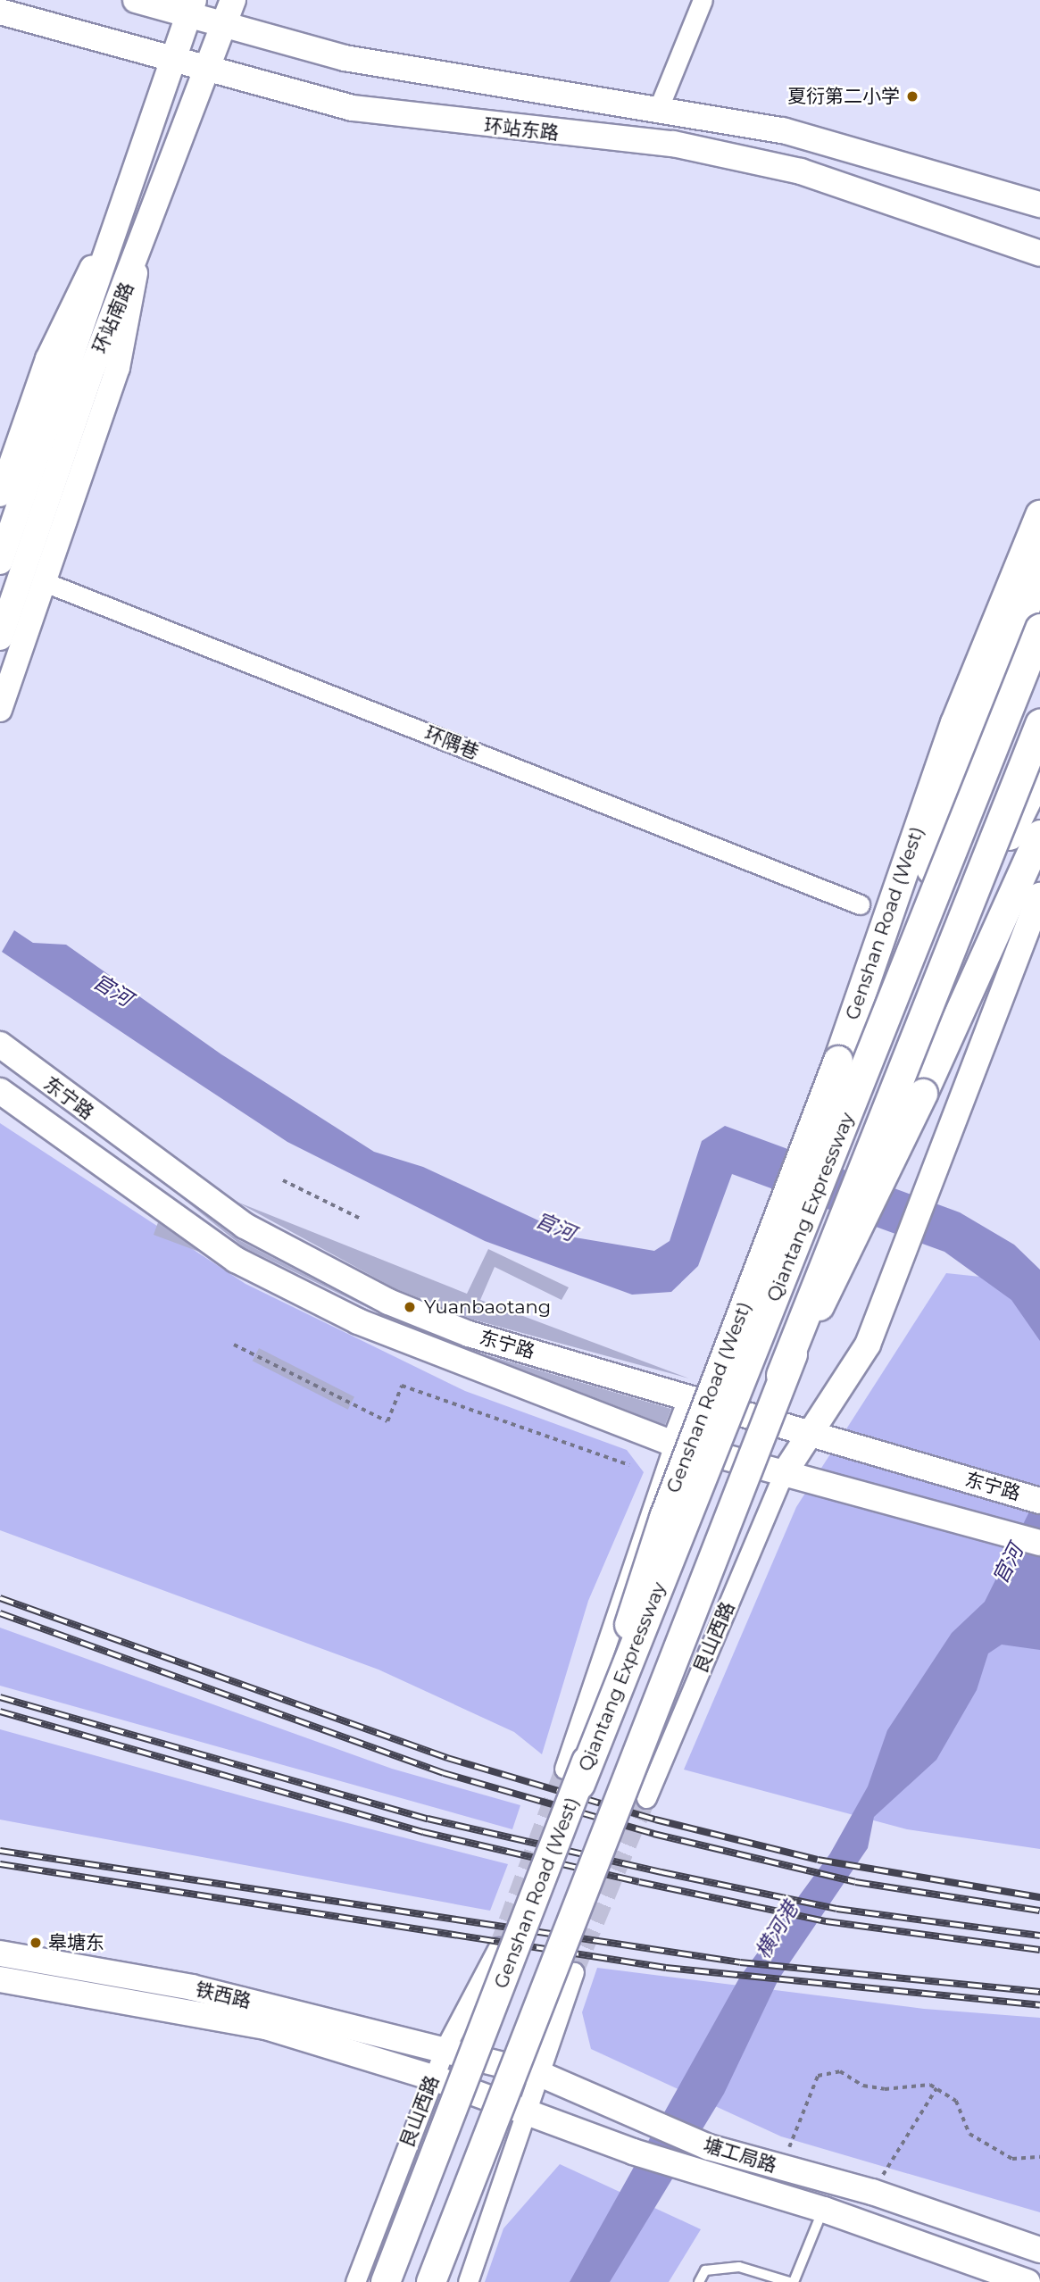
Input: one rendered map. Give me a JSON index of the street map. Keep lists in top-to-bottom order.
{
  "streets": {
    "highway": ["Qiantang Expressway"],
    "main road": [
      "环站东路",
      "环站南路",
      "Genshan Road (West)",
      "东宁路",
      "铁西路",
      "塘工局路"
    ],
    "street": ["环隅巷", "艮山西路"]
  },
  "crossings": [
    ["环站东路", "环站南路"],
    ["Genshan Road (West)", "Qiantang Expressway"],
    ["东宁路", "艮山西路"],
    ["艮山西路", "铁西路"],
    ["艮山西路", "塘工局路"],
    ["铁西路", "塘工局路"]
  ],
  "water": ["官河", "横河港"],
  "places": ["夏衍第二小学", "Yuanbaotang", "皋塘东"]
}
